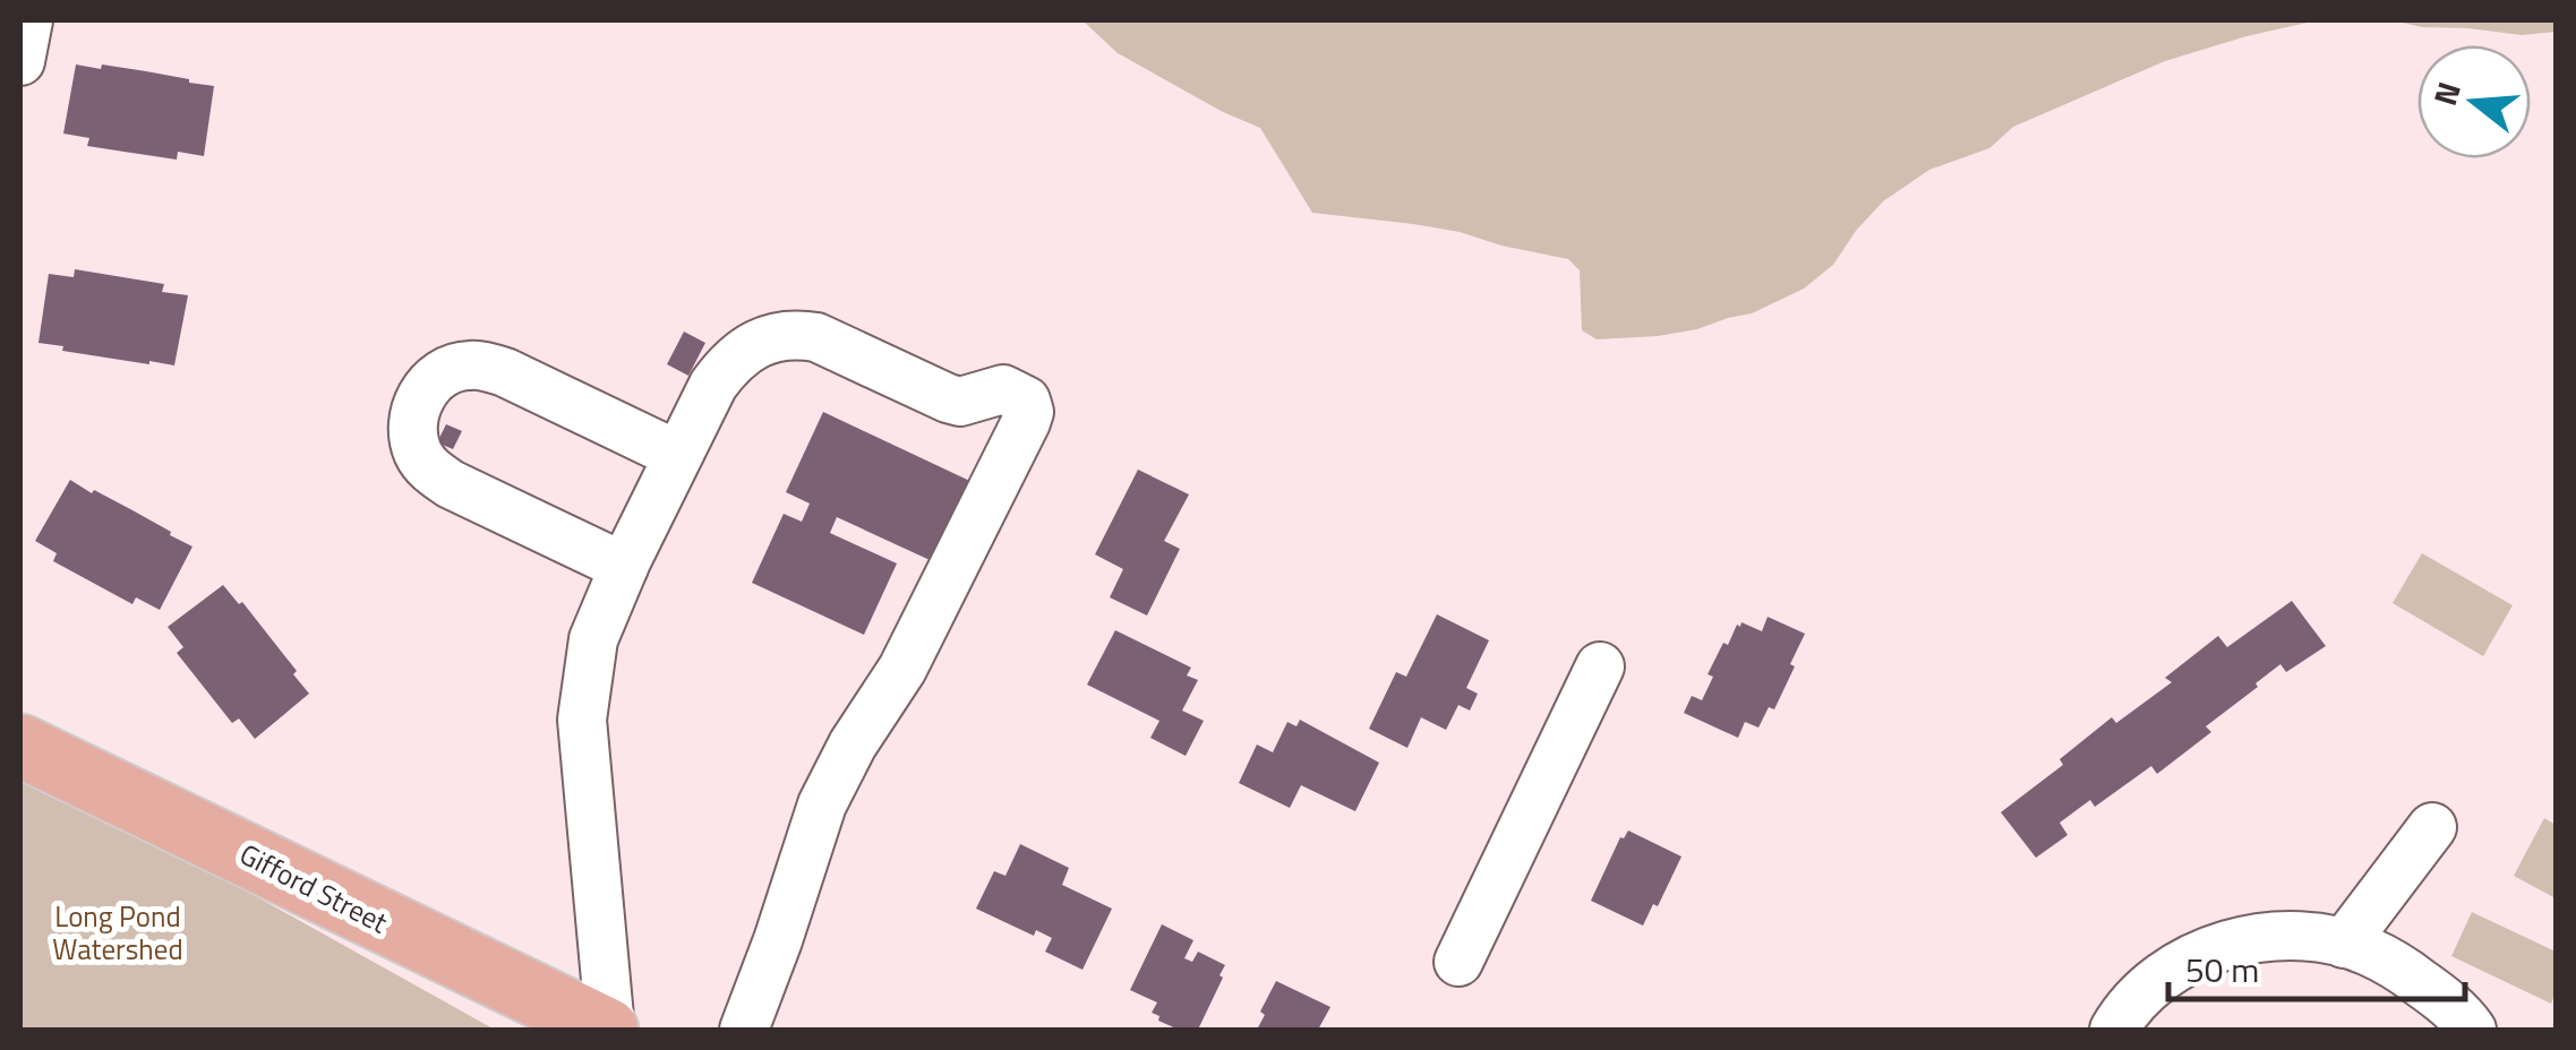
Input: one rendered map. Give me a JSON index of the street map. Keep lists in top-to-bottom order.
{
  "streets": {
    "main road": ["Gifford Street"]
  },
  "parks": ["Long Pond Watershed"],
  "scale_bar": "50 m",
  "north": "left"
}
